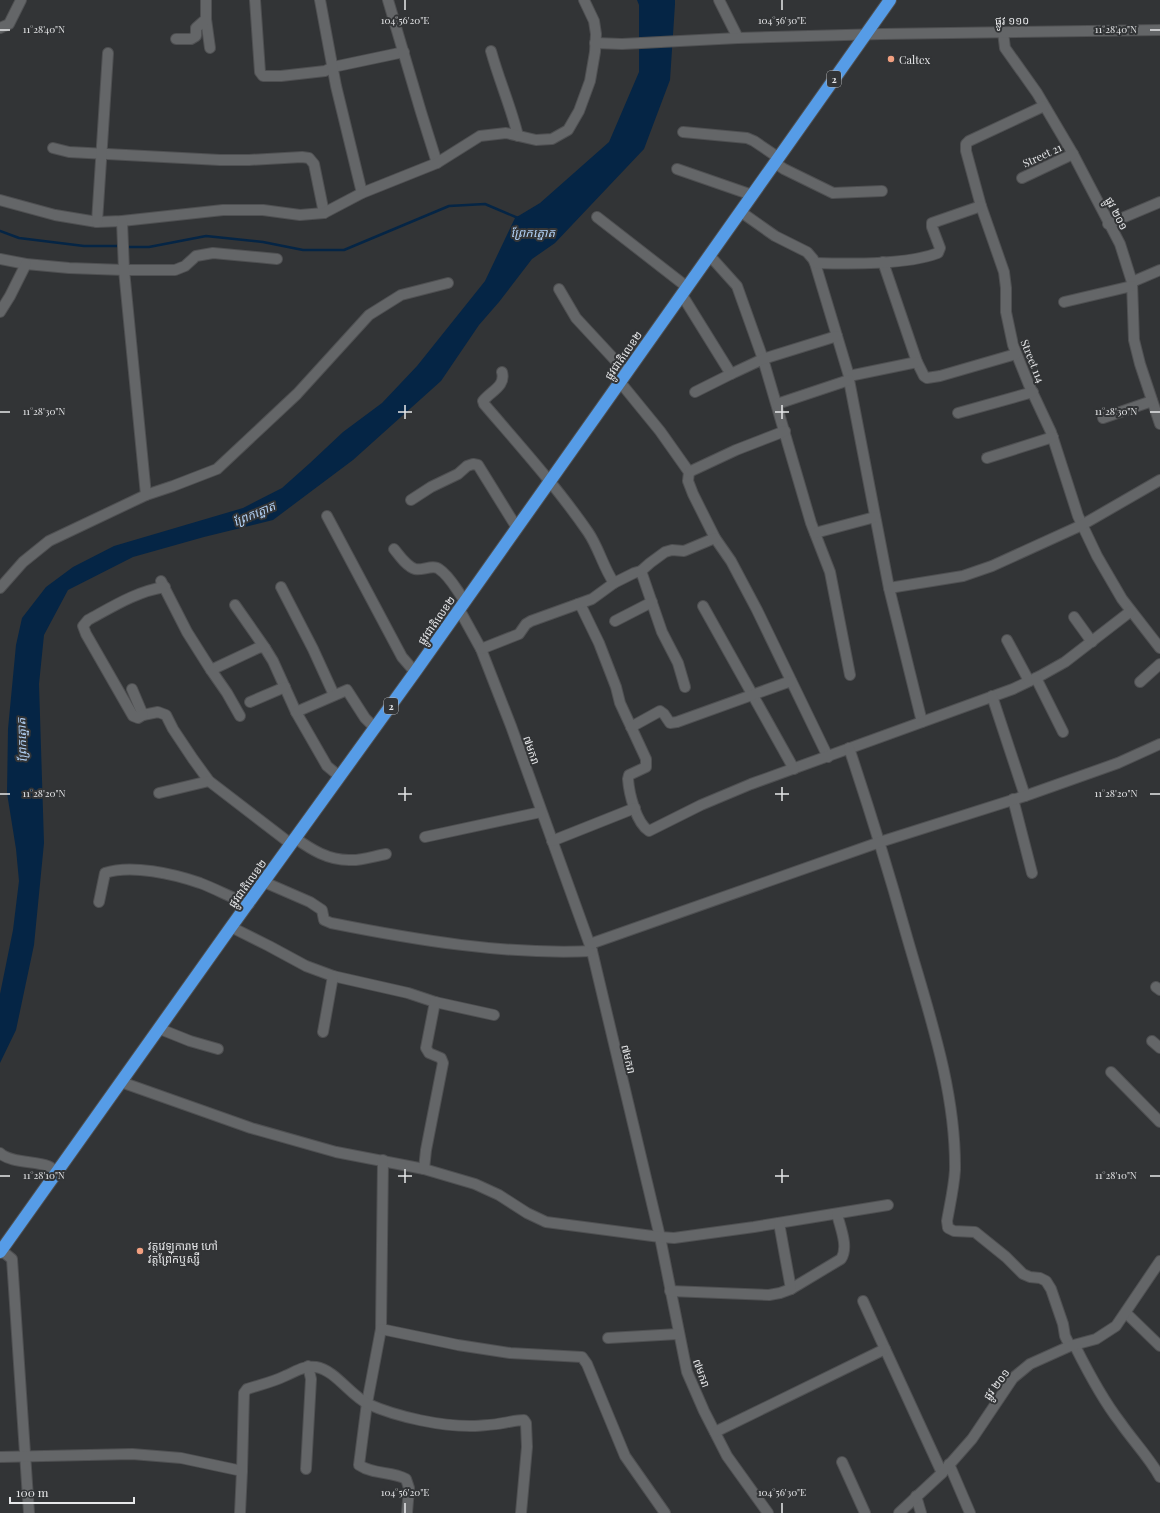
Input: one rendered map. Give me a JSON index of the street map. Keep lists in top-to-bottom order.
{
  "streets": {
    "highway": ["2", "ផ្លូវជាតិលេខ២"],
    "street": [
      "ផ្លូវ ១១០",
      "Street 21",
      "ផ្លូវ ២០១",
      "Street 114",
      "៧មករា"
    ]
  },
  "crossings": [
    ["ផ្លូវ ១១០", "ផ្លូវ ២០១"],
    ["ផ្លូវ ១១០", "ផ្លូវជាតិលេខ២"],
    ["Street 21", "ផ្លូវ ២០១"],
    ["ផ្លូវ ២០១", "Street 114"],
    ["ផ្លូវជាតិលេខ២", "៧មករា"]
  ],
  "water": ["ព្រែកត្នោត"],
  "places": ["Caltex", "វត្តវេឡុការាម ហៅ វត្តព្រែកឬស្សី"],
  "scale_bar": "100 m",
  "coordinates": [
    "104°56'20\"E",
    "104°56'30\"E",
    "11°28'40\"N",
    "11°28'30\"N",
    "11°28'20\"N",
    "11°28'10\"N"
  ]
}
